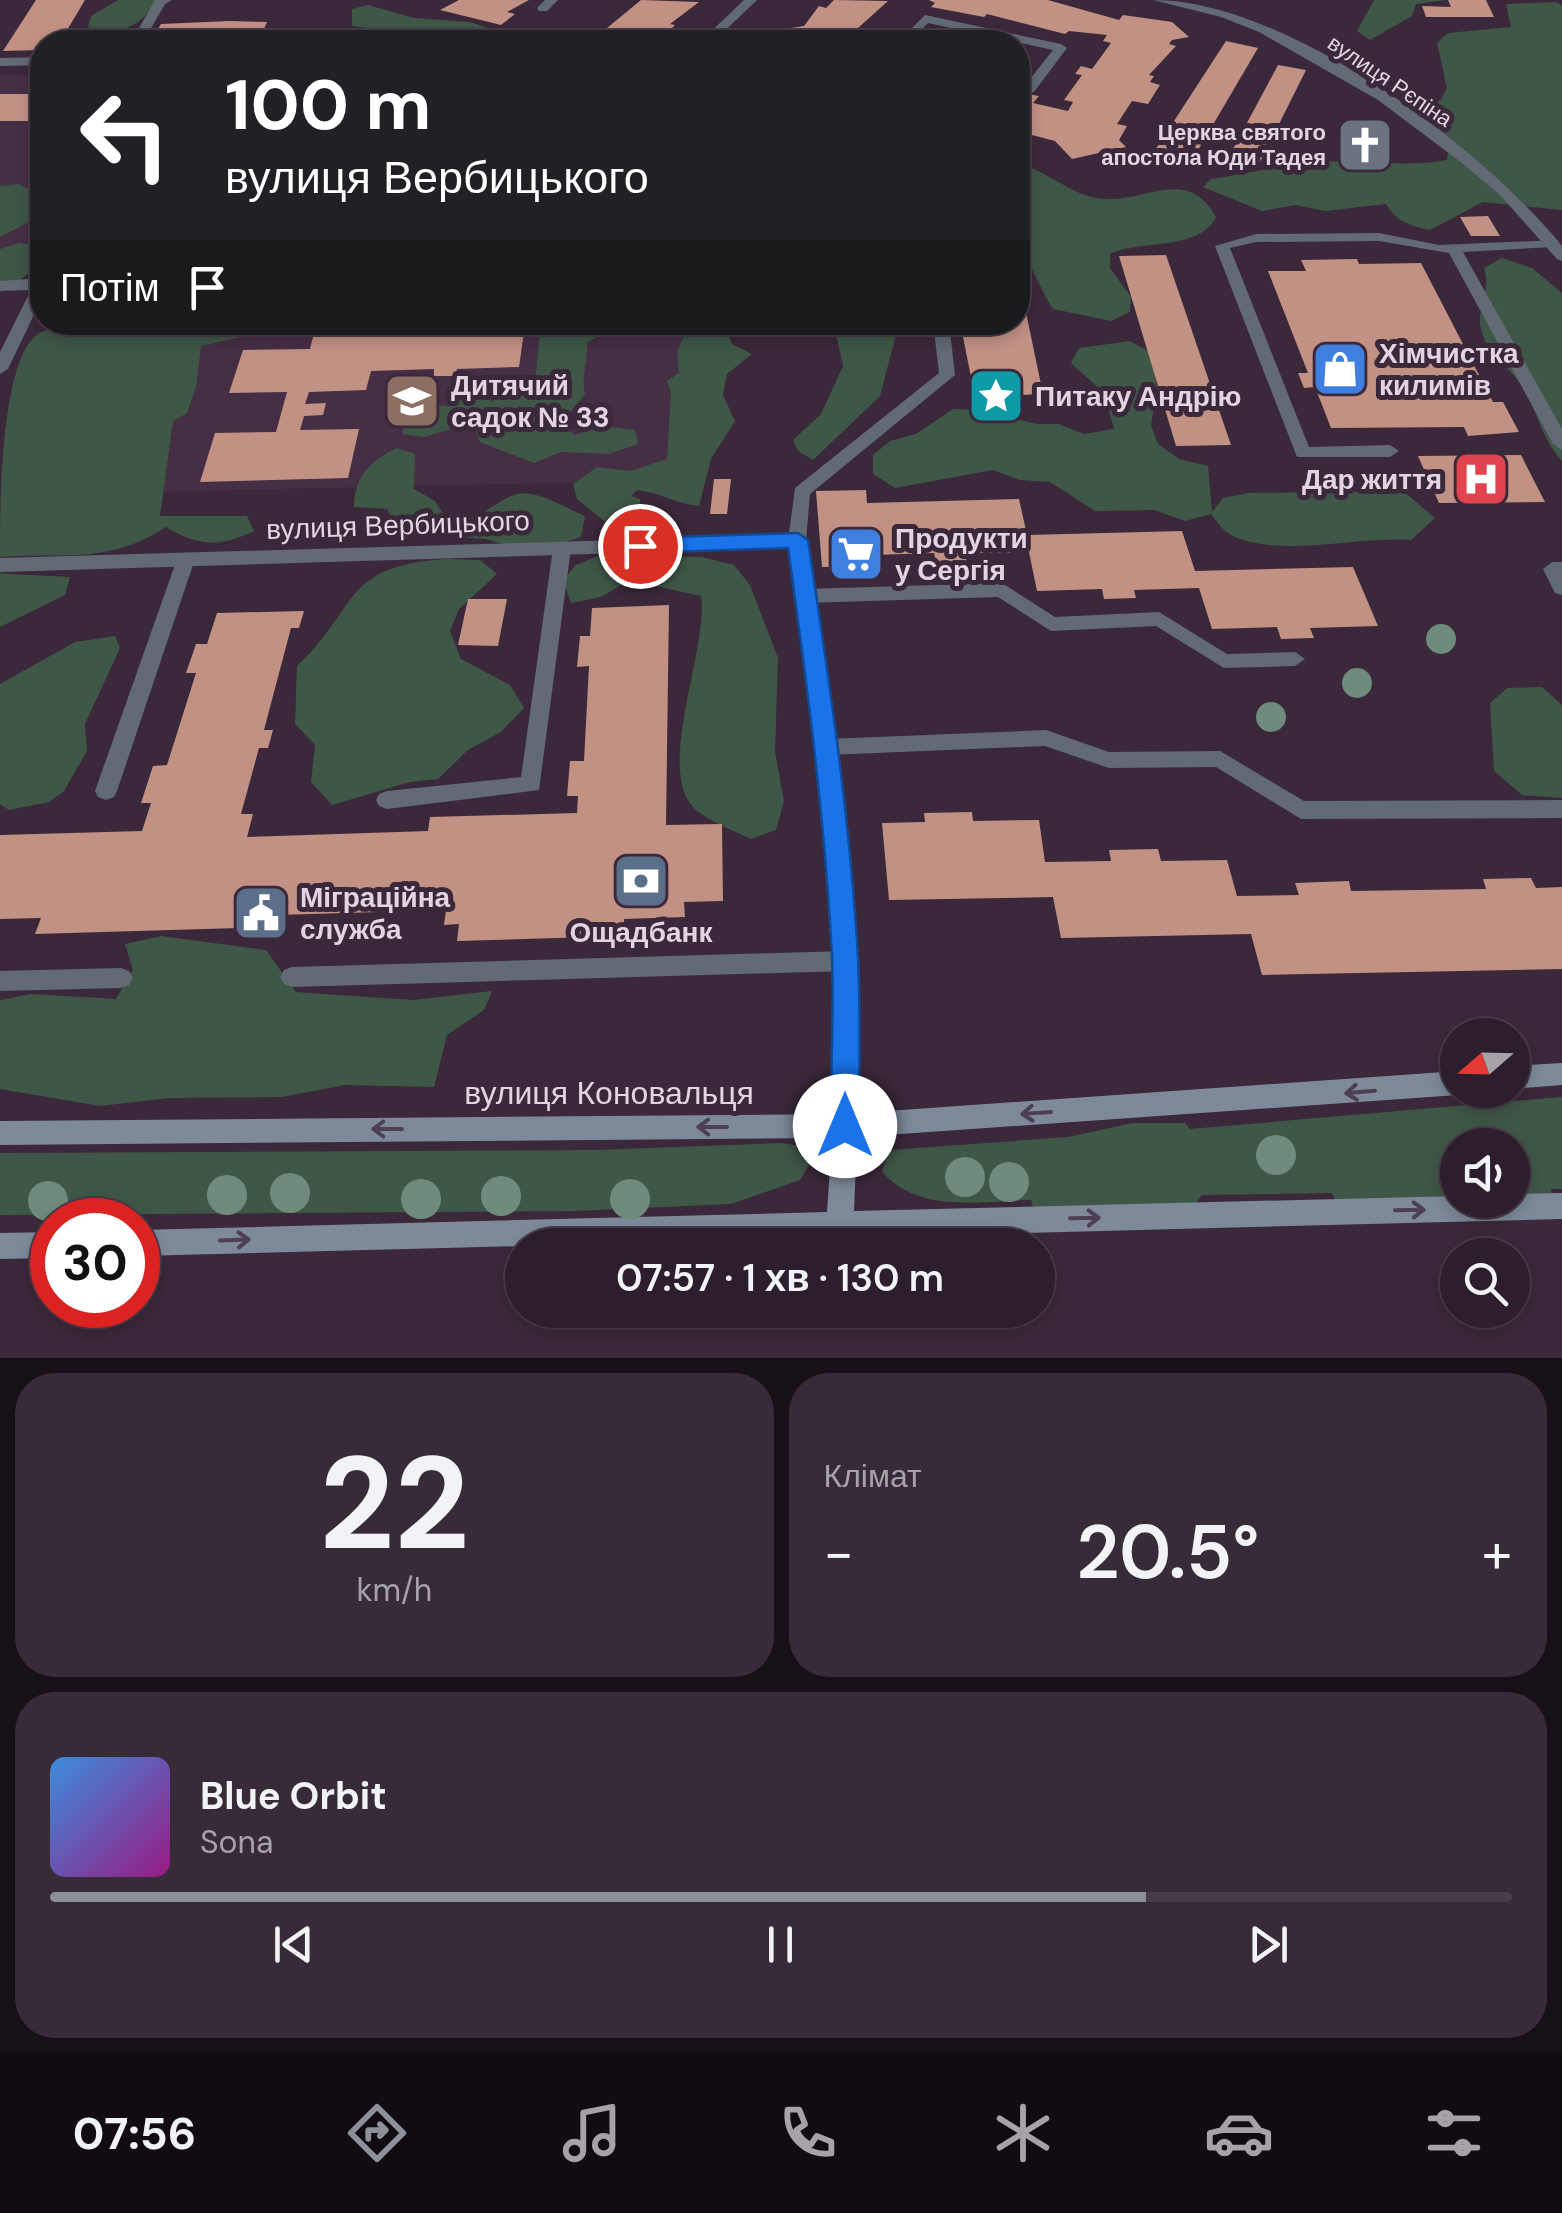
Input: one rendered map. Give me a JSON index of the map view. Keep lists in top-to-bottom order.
{
  "streets": {
    "main road": ["вулиця Коновальця"],
    "street": ["вулиця Рєпіна", "вулиця Вербицького"]
  },
  "places": {
    "church": ["Церква святого апостола Юди Тадея"],
    "shop": ["Хімчистка килимів"],
    "place": ["Питаку Андрію"],
    "school or university": ["Дитячий садок № 33"],
    "hospital": ["Дар життя"],
    "supermarket": ["Продукти у Сергія"],
    "bank": ["Ощадбанк"],
    "public building": ["Міграційна служба"]
  },
  "north": "left",
  "page": {
    "turn": ["100 m", "вулиця Вербицького"],
    "then": "Потім",
    "limit": "30",
    "trip": "07:57 · 1 хв · 130 m",
    "tile": [
      ["22", "km/h"],
      "Клімат"
    ],
    "heat": ["−", "20.5°", "+"],
    "song": ["Blue Orbit", "Sona"],
    "tabs": "07:56"
  }
}
